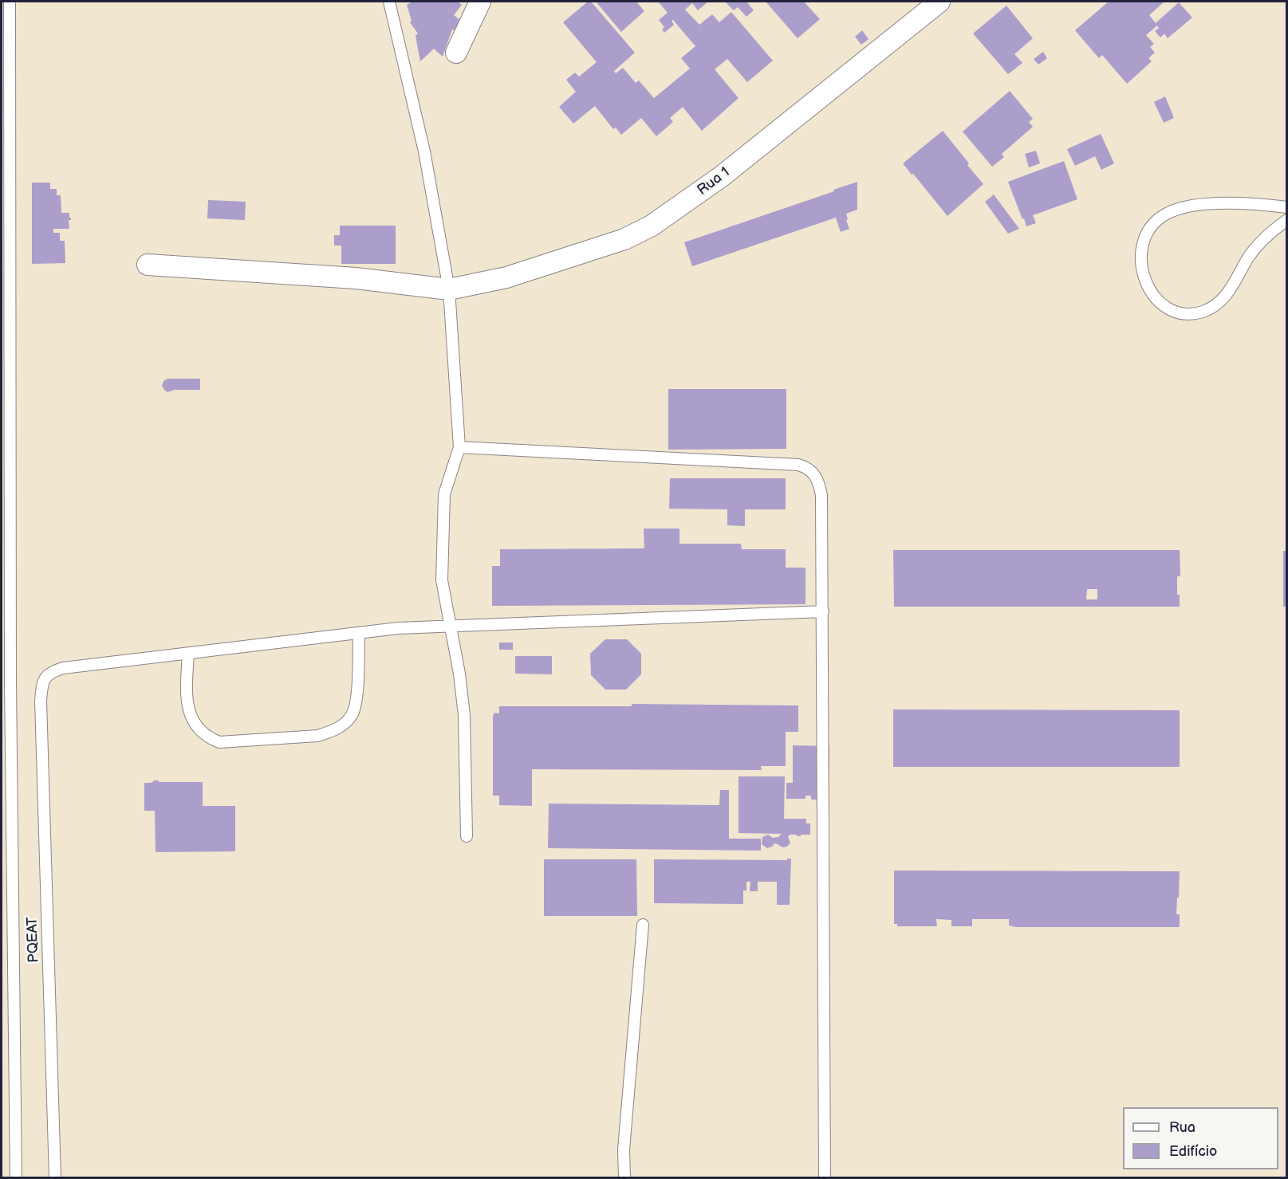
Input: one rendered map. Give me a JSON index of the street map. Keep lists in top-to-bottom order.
{
  "streets": {
    "street": ["Rua 1"],
    "lane": ["PQEAT"]
  },
  "legend": ["Rua", "Edifício"]
}
